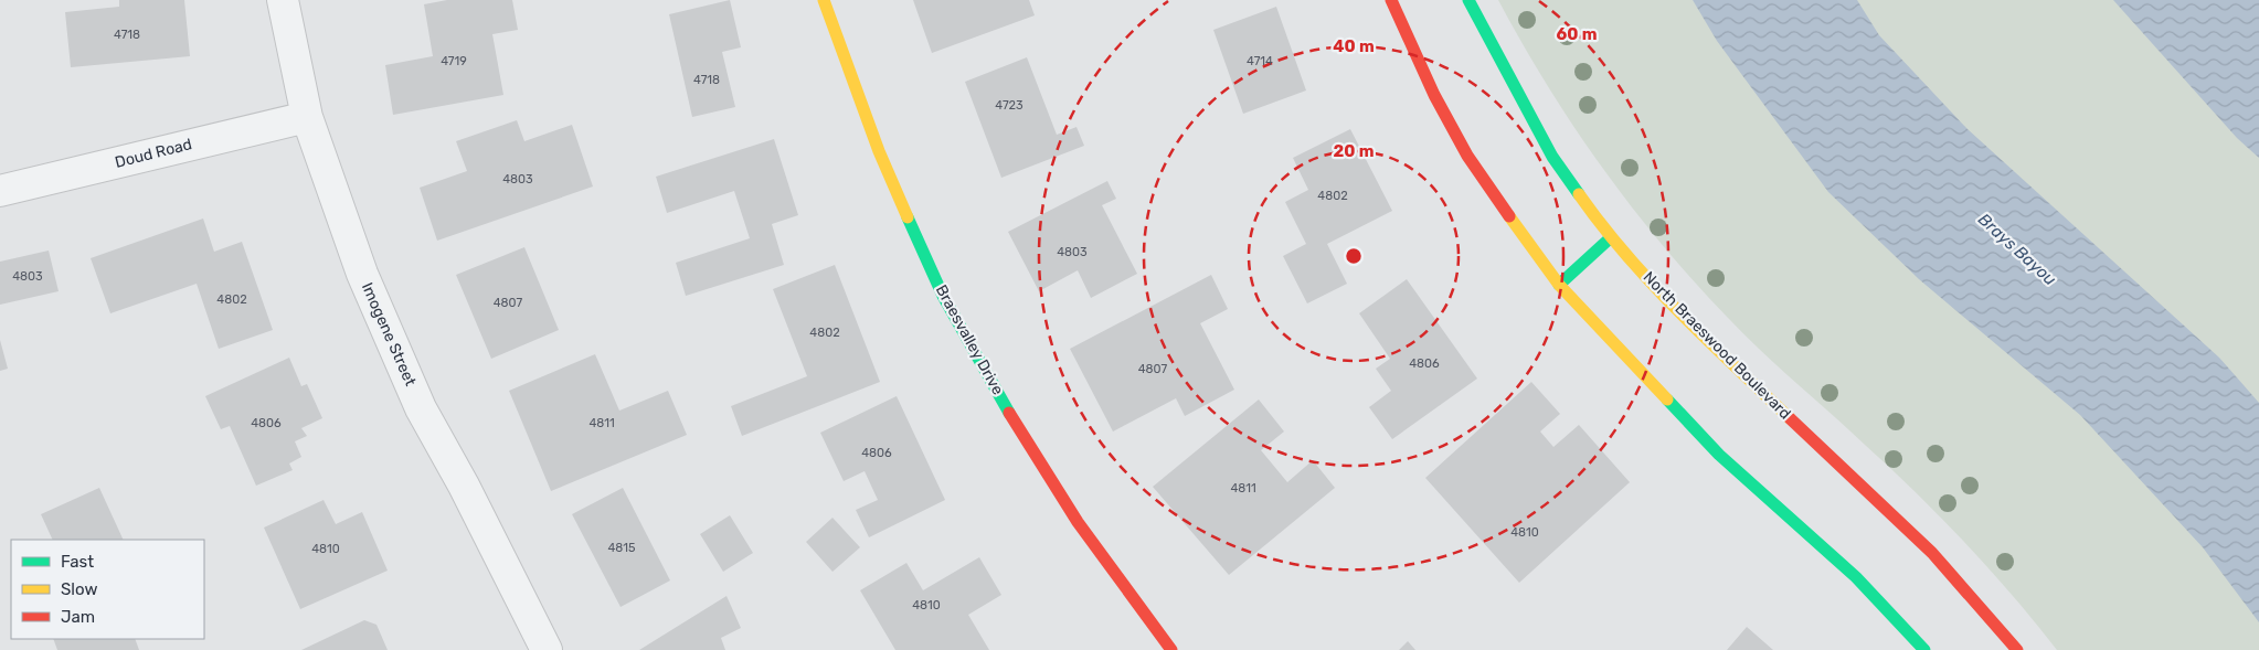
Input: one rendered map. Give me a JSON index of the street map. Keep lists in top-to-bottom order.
{
  "streets": {
    "main road": ["Braesvalley Drive", "North Braeswood Boulevard"],
    "street": ["Doud Road", "Imogene Street"]
  },
  "crossings": [
    ["Doud Road", "Imogene Street"]
  ],
  "water": ["Brays Bayou"],
  "house_numbers": [
    "4718",
    "4719",
    "4714",
    "4718",
    "4723",
    "4803",
    "4802",
    "4803",
    "4803",
    "4802",
    "4807",
    "4802",
    "4806",
    "4807",
    "4806",
    "4811",
    "4806",
    "4811",
    "4810",
    "4815",
    "4810",
    "4810"
  ],
  "legend": ["Fast", "Slow", "Jam"],
  "rings": ["60 m", "40 m", "20 m"]
}
